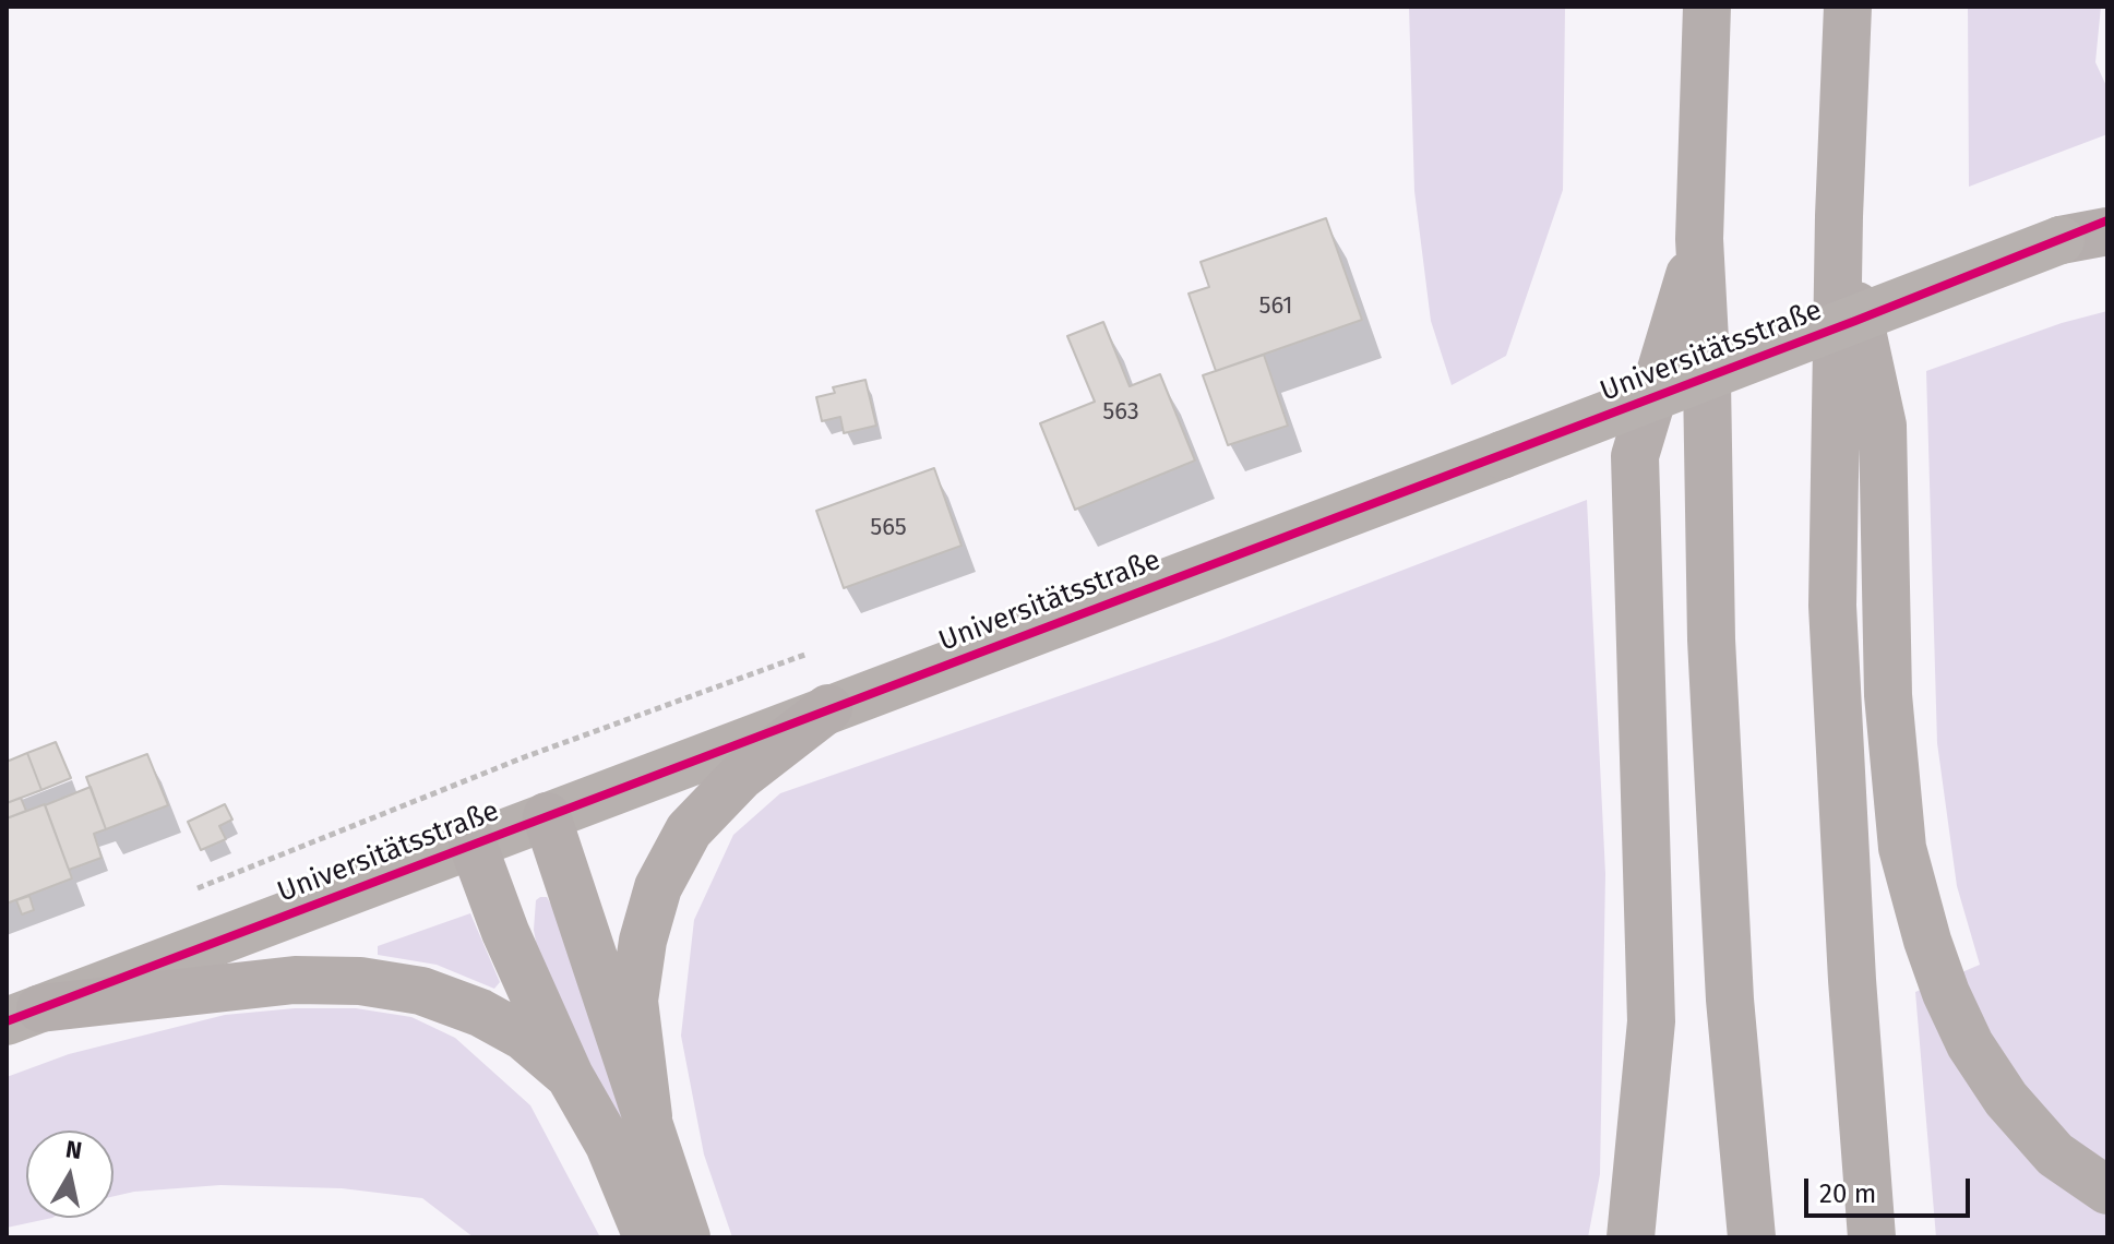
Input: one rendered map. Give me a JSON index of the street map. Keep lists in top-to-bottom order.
{
  "streets": {
    "main road": ["Universitätsstraße"]
  },
  "house_numbers": ["561", "563", "565"],
  "scale_bar": "20 m",
  "north": "top"
}
